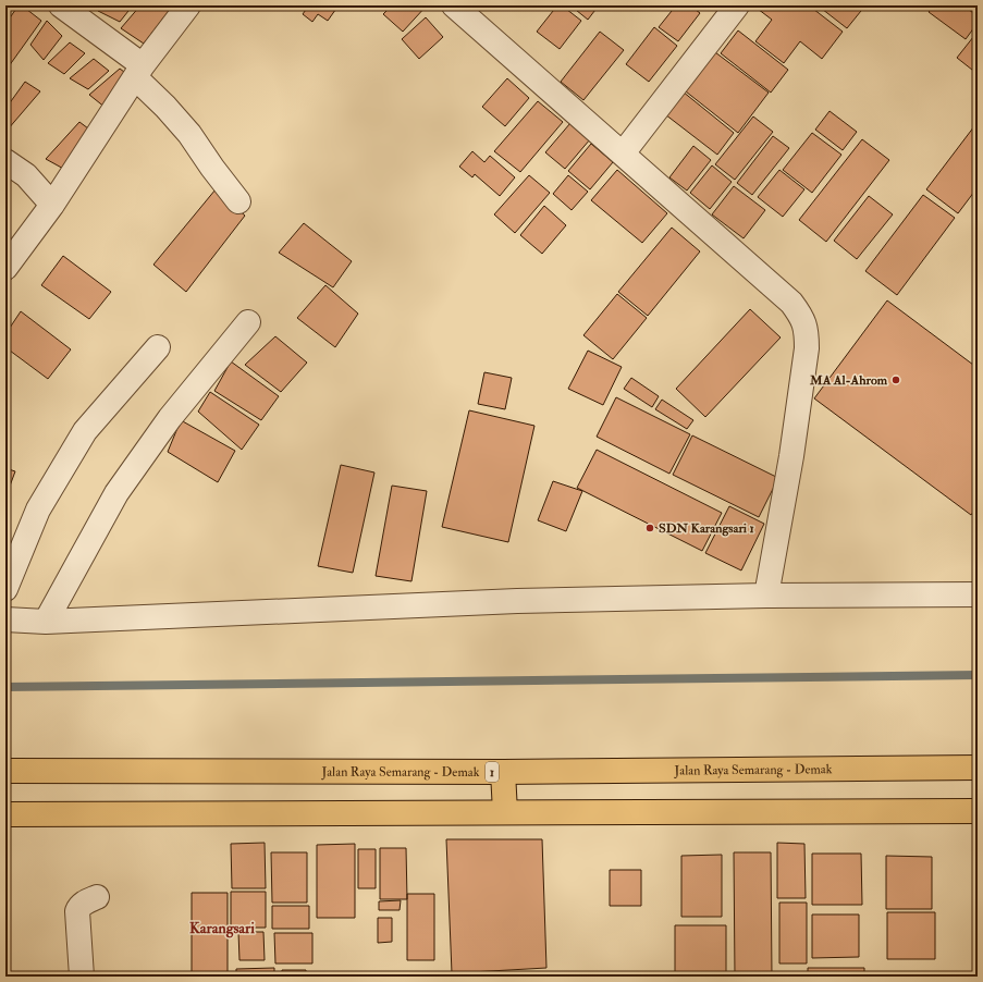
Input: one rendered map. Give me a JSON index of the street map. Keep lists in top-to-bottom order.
{
  "streets": {
    "highway": ["Jalan Raya Semarang - Demak", "1"]
  },
  "districts": ["Karangsari"],
  "places": ["MA Al-Ahrom", "SDN Karangsari 1"]
}
